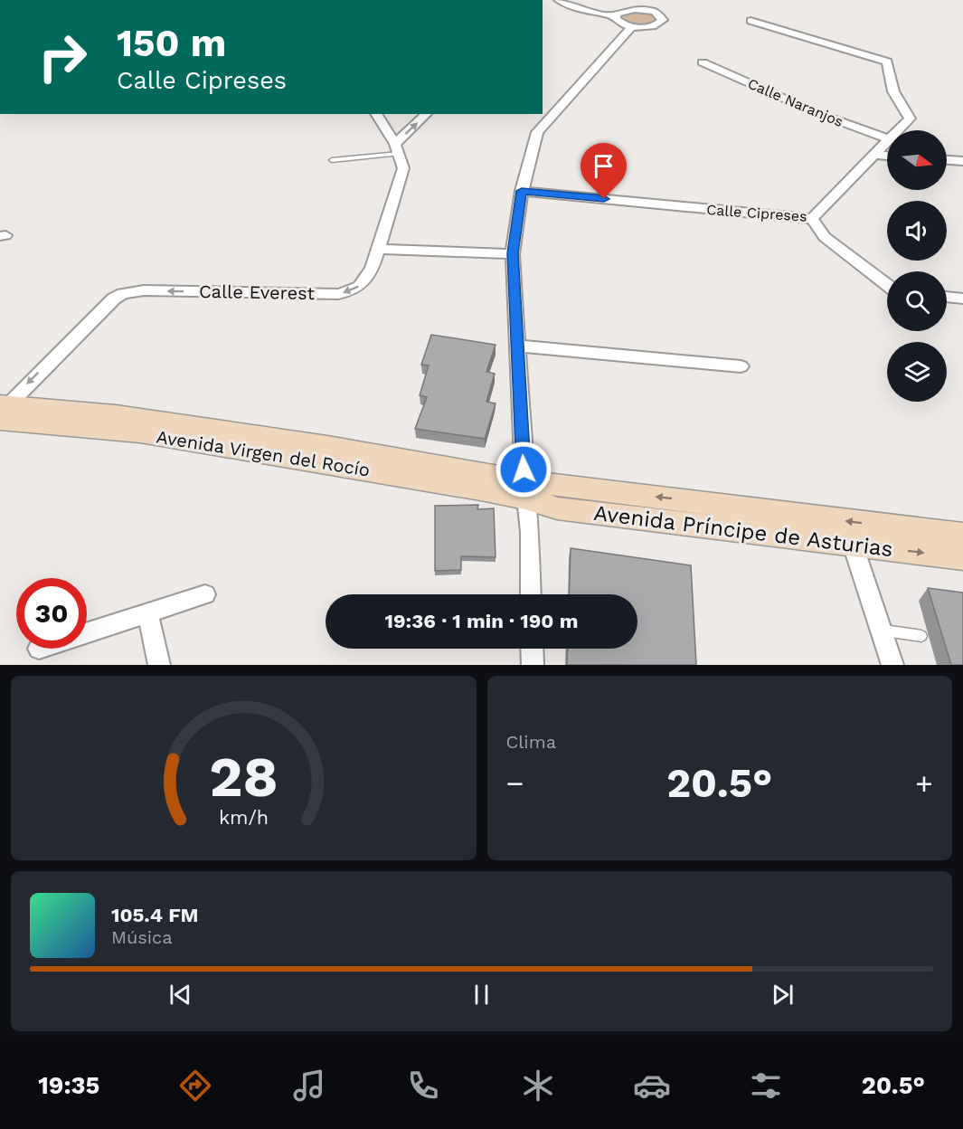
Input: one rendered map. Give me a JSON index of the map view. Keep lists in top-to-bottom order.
{
  "streets": {
    "street": [
      "Calle Naranjos",
      "Calle Cipreses",
      "Calle Everest",
      "Avenida Virgen del Rocío",
      "Avenida Príncipe de Asturias"
    ]
  },
  "crossings": [
    ["Calle Everest", "Avenida Virgen del Rocío"],
    ["Avenida Virgen del Rocío", "Avenida Príncipe de Asturias"]
  ],
  "one_way": ["Calle Everest"],
  "north": "right",
  "page": {
    "turn": ["150 m", "Calle Cipreses"],
    "limit": "30",
    "trip": "19:36 · 1 min · 190 m",
    "tile": "Clima",
    "heat": ["−", "20.5°", "+"],
    "song": ["105.4 FM", "Música"],
    "tabs": ["19:35", "20.5°"],
    "gauge": ["28", "km/h"]
  }
}
